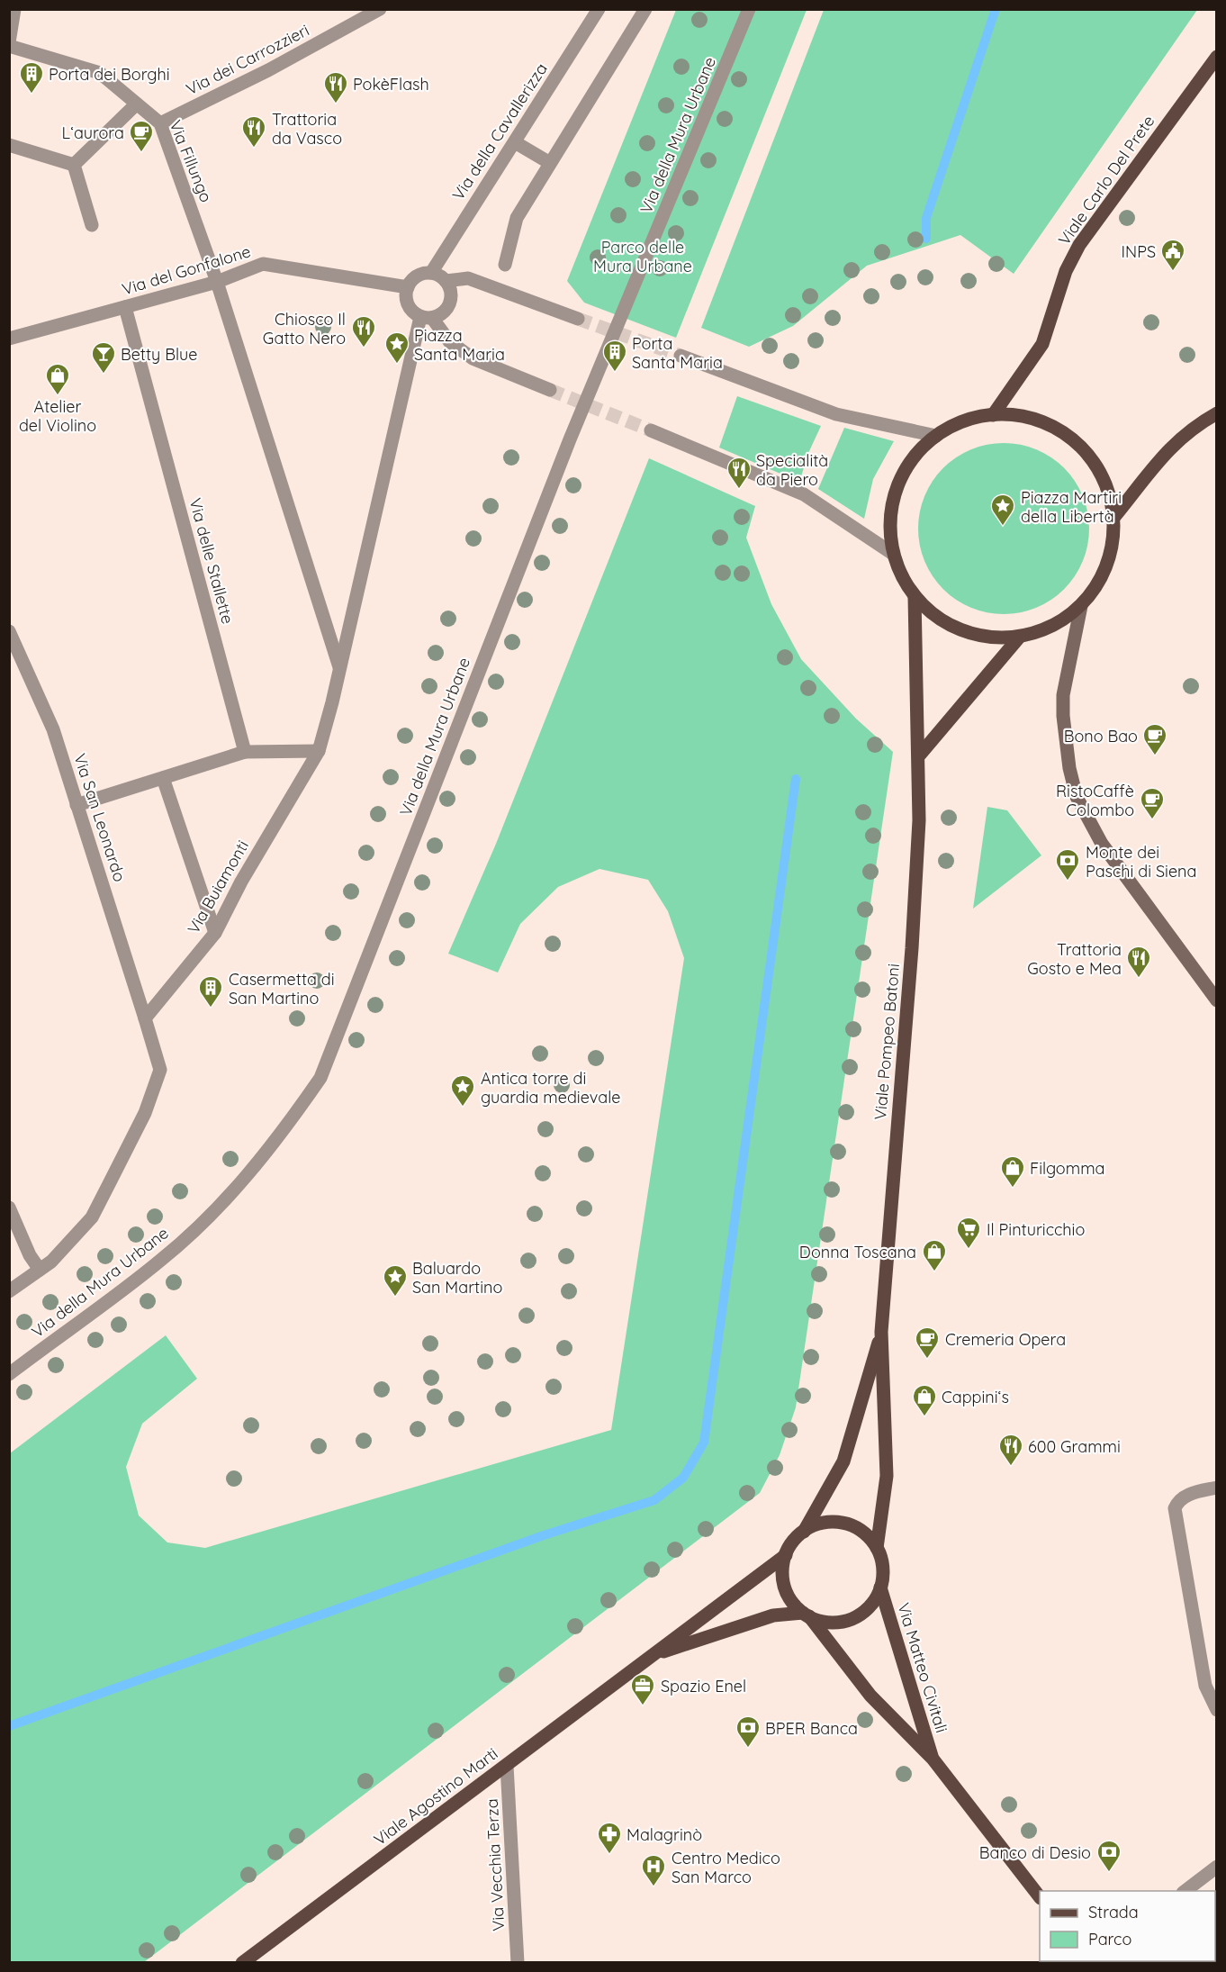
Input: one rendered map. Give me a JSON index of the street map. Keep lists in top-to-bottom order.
{
  "streets": {
    "main road": [
      "Viale Carlo Del Prete",
      "Viale Pompeo Batoni",
      "Via Matteo Civitali",
      "Viale Agostino Marti"
    ],
    "street": [
      "Via dei Carrozzieri",
      "Via della Cavallerizza",
      "Via della Mura Urbane",
      "Via Fillungo",
      "Via del Gonfalone",
      "Via delle Stallette",
      "Via San Leonardo",
      "Via Buiamonti",
      "Via Vecchia Terza"
    ]
  },
  "crossings": [
    ["Via dei Carrozzieri", "Via Fillungo"],
    ["Via della Cavallerizza", "Via del Gonfalone"],
    ["Via Fillungo", "Via del Gonfalone"],
    ["Via del Gonfalone", "Via delle Stallette"],
    ["Via San Leonardo", "Via Buiamonti"],
    ["Viale Pompeo Batoni", "Via Matteo Civitali"],
    ["Viale Pompeo Batoni", "Viale Agostino Marti"],
    ["Via Matteo Civitali", "Viale Agostino Marti"],
    ["Viale Agostino Marti", "Via Vecchia Terza"]
  ],
  "parks": ["Parco delle Mura Urbane"],
  "places": {
    "building": ["Porta dei Borghi", "Porta Santa Maria", "Casermetta di San Martino"],
    "restaurant": [
      "PokèFlash",
      "Trattoria da Vasco",
      "Chiosco Il Gatto Nero",
      "Specialità da Piero",
      "Trattoria Gosto e Mea",
      "600 Grammi"
    ],
    "cafe": [
      "L‘aurora",
      "Bono Bao",
      "RistoCaffè Colombo",
      "Cremeria Opera"
    ],
    "public building": ["INPS"],
    "place": [
      "Piazza Santa Maria",
      "Piazza Martiri della Libertà",
      "Antica torre di guardia medievale",
      "Baluardo San Martino"
    ],
    "bar": ["Betty Blue"],
    "shop": [
      "Atelier del Violino",
      "Filgomma",
      "Donna Toscana",
      "Cappini‘s"
    ],
    "bank": ["Monte dei Paschi di Siena", "BPER Banca", "Banco di Desio"],
    "supermarket": ["Il Pinturicchio"],
    "office": ["Spazio Enel"],
    "pharmacy": ["Malagrinò"],
    "hospital": ["Centro Medico San Marco"]
  },
  "legend": ["Strada", "Parco"]
}
